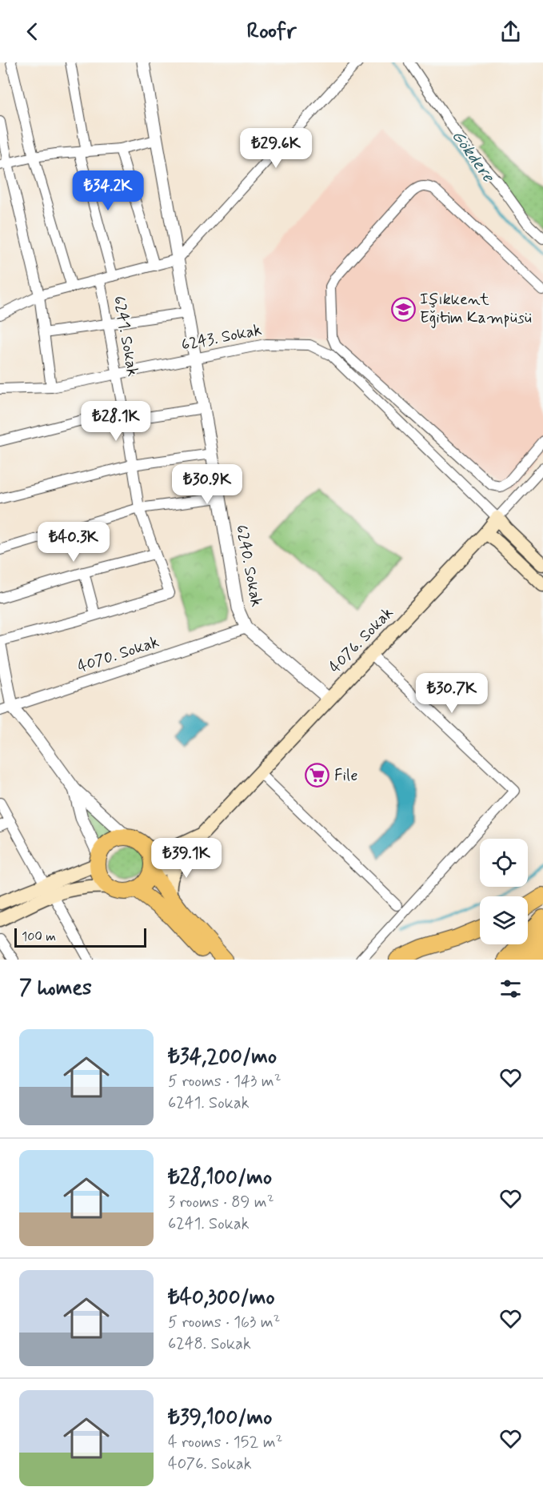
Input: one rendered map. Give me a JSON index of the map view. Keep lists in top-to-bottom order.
{
  "streets": {
    "main road": ["4076. Sokak"],
    "street": [
      "6241. Sokak",
      "6243. Sokak",
      "6240. Sokak",
      "4070. Sokak"
    ]
  },
  "crossings": [
    ["6241. Sokak", "6243. Sokak"],
    ["6243. Sokak", "6240. Sokak"],
    ["6243. Sokak", "4076. Sokak"],
    ["6240. Sokak", "4076. Sokak"],
    ["6240. Sokak", "4070. Sokak"]
  ],
  "water": ["Gökdere"],
  "places": {
    "school or university": ["Işıkkent Eğitim Kampüsü"],
    "supermarket": ["File"]
  },
  "scale_bar": "100 m",
  "page": {
    "header": "Roofr",
    "price": [
      "₺29.6K",
      "₺34.2K",
      "₺28.1K",
      "₺30.9K",
      "₺40.3K",
      "₺30.7K",
      "₺39.1K"
    ],
    "scale": "100 m",
    "heading": "7 homes",
    "list": [
      {
        "name": "₺34,200/mo",
        "note": "5 rooms · 143 m² · 6241. Sokak"
      },
      {
        "name": "₺28,100/mo",
        "note": "3 rooms · 89 m² · 6241. Sokak"
      },
      {
        "name": "₺40,300/mo",
        "note": "5 rooms · 163 m² · 6248. Sokak"
      },
      {
        "name": "₺39,100/mo",
        "note": "4 rooms · 152 m² · 4076. Sokak"
      }
    ]
  }
}
